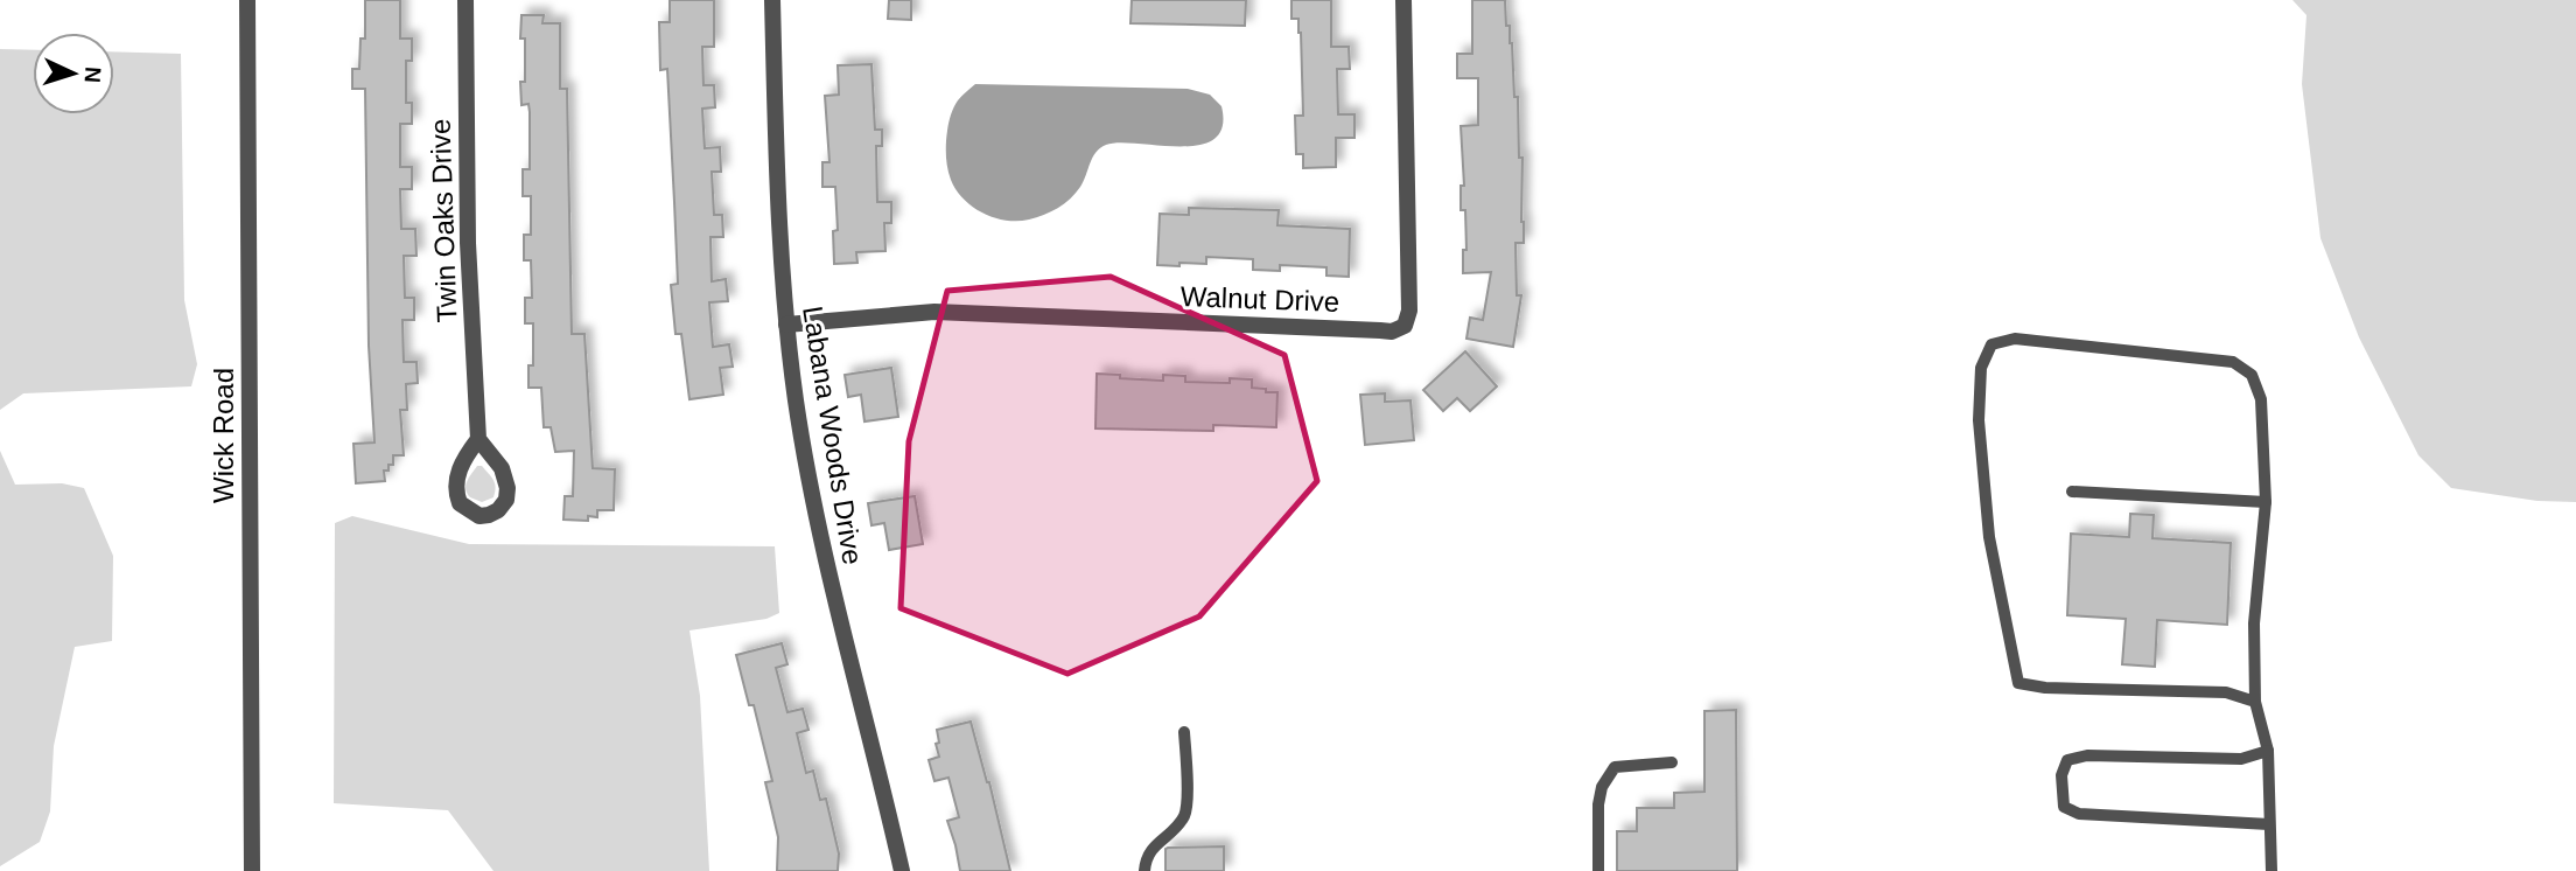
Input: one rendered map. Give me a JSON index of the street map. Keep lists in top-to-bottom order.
{
  "streets": {
    "street": [
      "Twin Oaks Drive",
      "Walnut Drive",
      "Wick Road",
      "Labana Woods Drive"
    ]
  },
  "crossings": [
    ["Walnut Drive", "Labana Woods Drive"]
  ],
  "north": "right"
}
